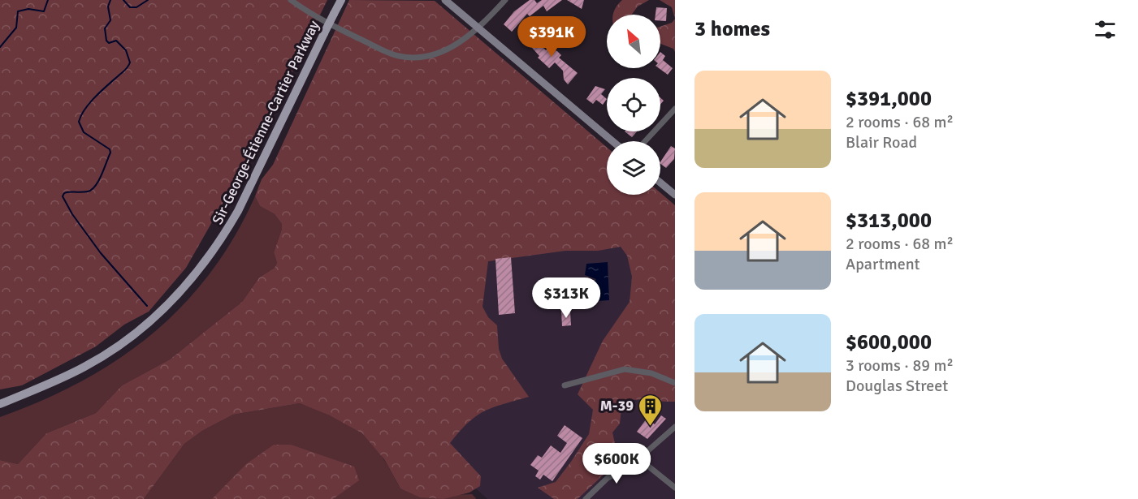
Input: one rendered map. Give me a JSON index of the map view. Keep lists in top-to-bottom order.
{
  "streets": {
    "main road": ["Sir-George-Étienne-Cartier Parkway"]
  },
  "places": {
    "building": ["M-39"]
  },
  "north": "top left",
  "page": {
    "heading": "3 homes",
    "price": ["$391K", "$313K", "$600K"],
    "list": [
      {
        "name": "$391,000",
        "note": "2 rooms · 68 m² · Blair Road"
      },
      {
        "name": "$313,000",
        "note": "2 rooms · 68 m² · Apartment"
      },
      {
        "name": "$600,000",
        "note": "3 rooms · 89 m² · Douglas Street"
      }
    ]
  }
}
